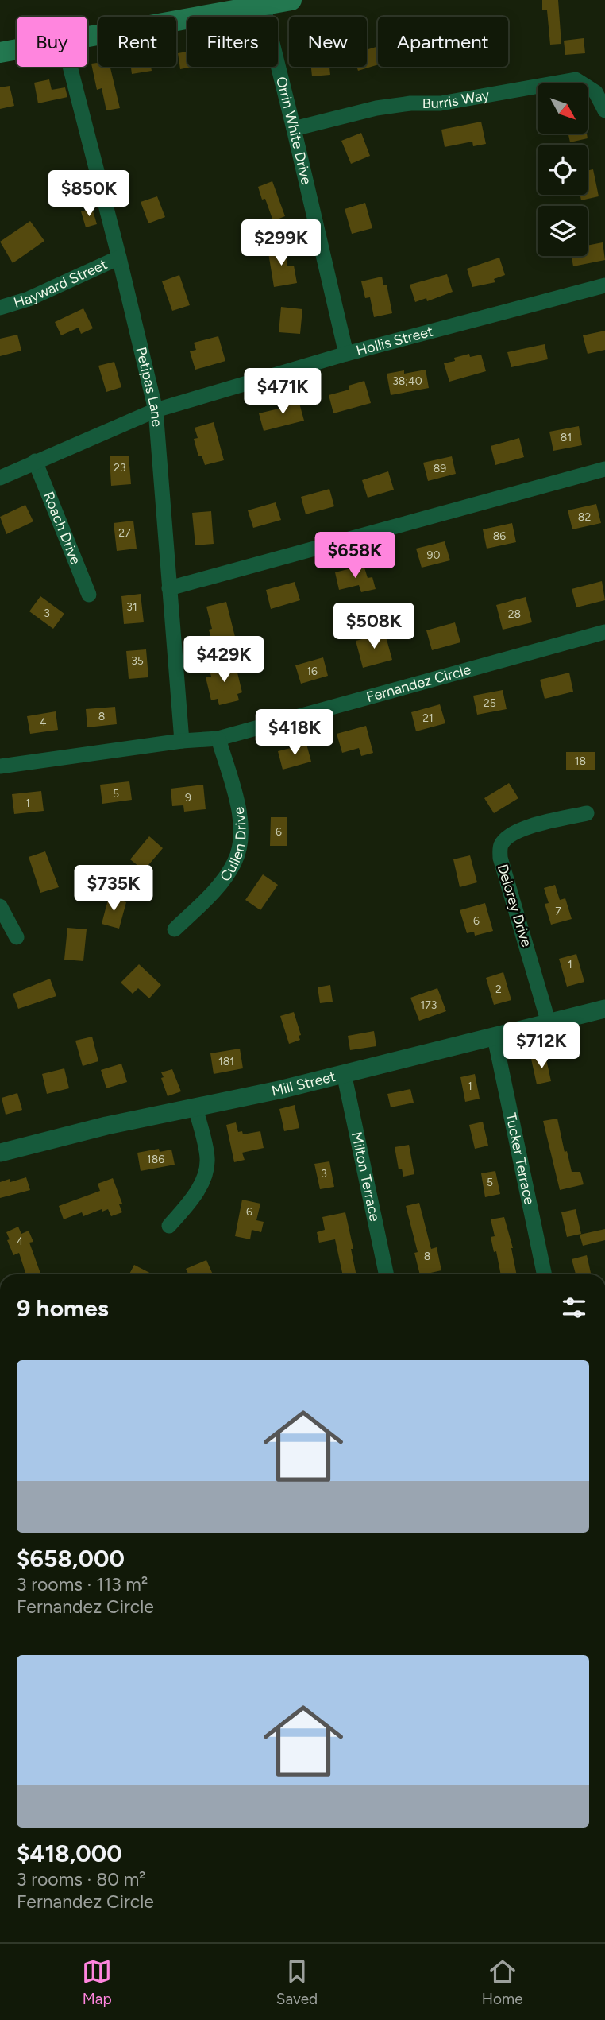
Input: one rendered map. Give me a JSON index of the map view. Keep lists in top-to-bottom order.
{
  "streets": {
    "street": [
      "Burris Way",
      "Orrin White Drive",
      "Hayward Street",
      "Hollis Street",
      "Petipas Lane",
      "Roach Drive",
      "Fernandez Circle",
      "Cullen Drive",
      "Delorey Drive",
      "Mill Street",
      "Tucker Terrace",
      "Milton Terrace"
    ]
  },
  "crossings": [
    ["Burris Way", "Orrin White Drive"],
    ["Orrin White Drive", "Hollis Street"],
    ["Hayward Street", "Petipas Lane"],
    ["Hollis Street", "Petipas Lane"],
    ["Hollis Street", "Roach Drive"],
    ["Petipas Lane", "Fernandez Circle"],
    ["Fernandez Circle", "Cullen Drive"],
    ["Delorey Drive", "Mill Street"],
    ["Mill Street", "Tucker Terrace"],
    ["Mill Street", "Milton Terrace"]
  ],
  "house_numbers": [
    "38;40",
    "81",
    "23",
    "89",
    "82",
    "27",
    "86",
    "90",
    "31",
    "3",
    "28",
    "35",
    "16",
    "25",
    "8",
    "21",
    "4",
    "18",
    "5",
    "9",
    "1",
    "6",
    "7",
    "6",
    "1",
    "2",
    "173",
    "181",
    "1",
    "186",
    "3",
    "5",
    "6",
    "4",
    "8"
  ],
  "north": "bottom right",
  "page": {
    "chip": [
      "Buy",
      "Rent",
      "Filters",
      "New",
      "Apartment"
    ],
    "price": [
      "$850K",
      "$299K",
      "$471K",
      "$658K",
      "$508K",
      "$429K",
      "$418K",
      "$735K",
      "$712K"
    ],
    "heading": "9 homes",
    "list": [
      {
        "name": "$658,000",
        "note": "3 rooms · 113 m² · Fernandez Circle"
      },
      {
        "name": "$418,000",
        "note": "3 rooms · 80 m² · Fernandez Circle"
      }
    ],
    "tabs": ["Map", "Saved", "Home"]
  }
}
